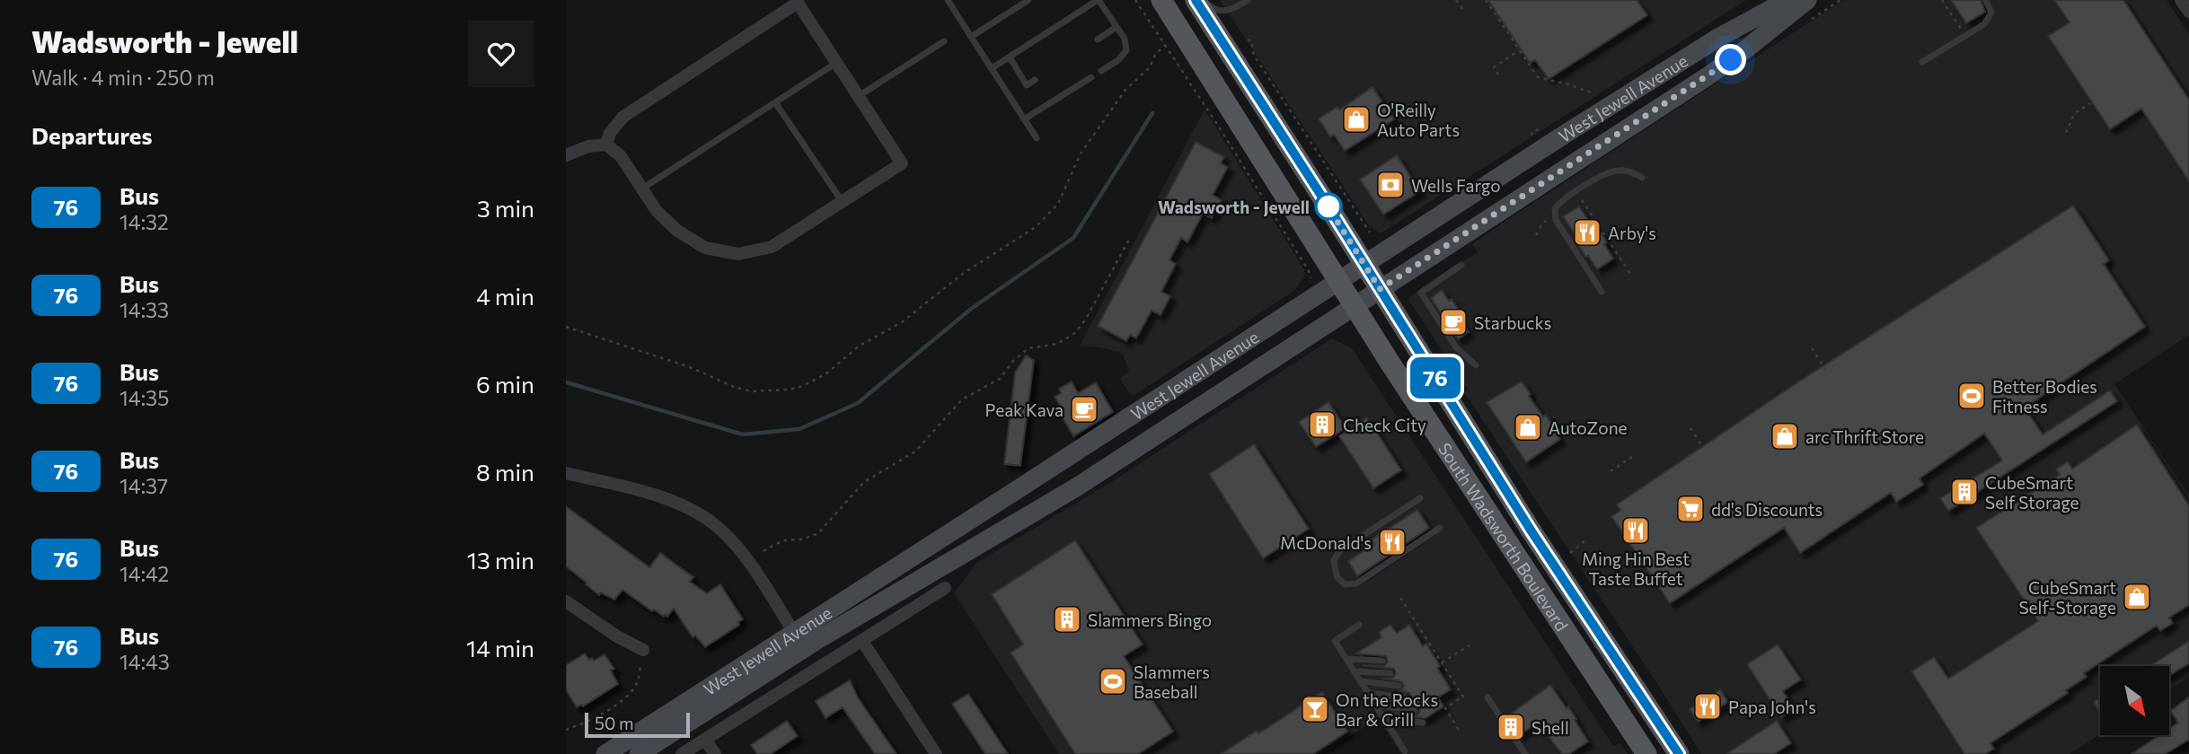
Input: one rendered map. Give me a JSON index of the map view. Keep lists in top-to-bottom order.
{
  "streets": {
    "main road": ["West Jewell Avenue", "South Wadsworth Boulevard"]
  },
  "crossings": [
    ["West Jewell Avenue", "South Wadsworth Boulevard"]
  ],
  "places": {
    "shop": [
      "O'Reilly Auto Parts",
      "AutoZone",
      "arc Thrift Store",
      "CubeSmart Self-Storage"
    ],
    "bank": ["Wells Fargo"],
    "other": ["Wadsworth - Jewell"],
    "restaurant": [
      "Arby's",
      "Ming Hin Best Taste Buffet",
      "McDonald's",
      "Papa John's"
    ],
    "cafe": ["Starbucks", "Peak Kava"],
    "sports": ["Better Bodies Fitness", "Slammers Baseball"],
    "building": [
      "Check City",
      "CubeSmart Self Storage",
      "Slammers Bingo",
      "Shell"
    ],
    "supermarket": ["dd's Discounts"],
    "bar": ["On the Rocks Bar & Grill"]
  },
  "lines": ["bus line 76"],
  "scale_bar": "50 m",
  "north": "bottom right",
  "page": {
    "heading": [
      ["Wadsworth - Jewell", "Walk · 4 min · 250 m"],
      "Departures"
    ],
    "on_map": "76",
    "list": [
      {
        "mark": "76",
        "name": "Bus",
        "note": "14:32",
        "value": "3 min"
      },
      {
        "mark": "76",
        "name": "Bus",
        "note": "14:33",
        "value": "4 min"
      },
      {
        "mark": "76",
        "name": "Bus",
        "note": "14:35",
        "value": "6 min"
      },
      {
        "mark": "76",
        "name": "Bus",
        "note": "14:37",
        "value": "8 min"
      },
      {
        "mark": "76",
        "name": "Bus",
        "note": "14:42",
        "value": "13 min"
      },
      {
        "mark": "76",
        "name": "Bus",
        "note": "14:43",
        "value": "14 min"
      }
    ],
    "scale": "50 m"
  }
}
